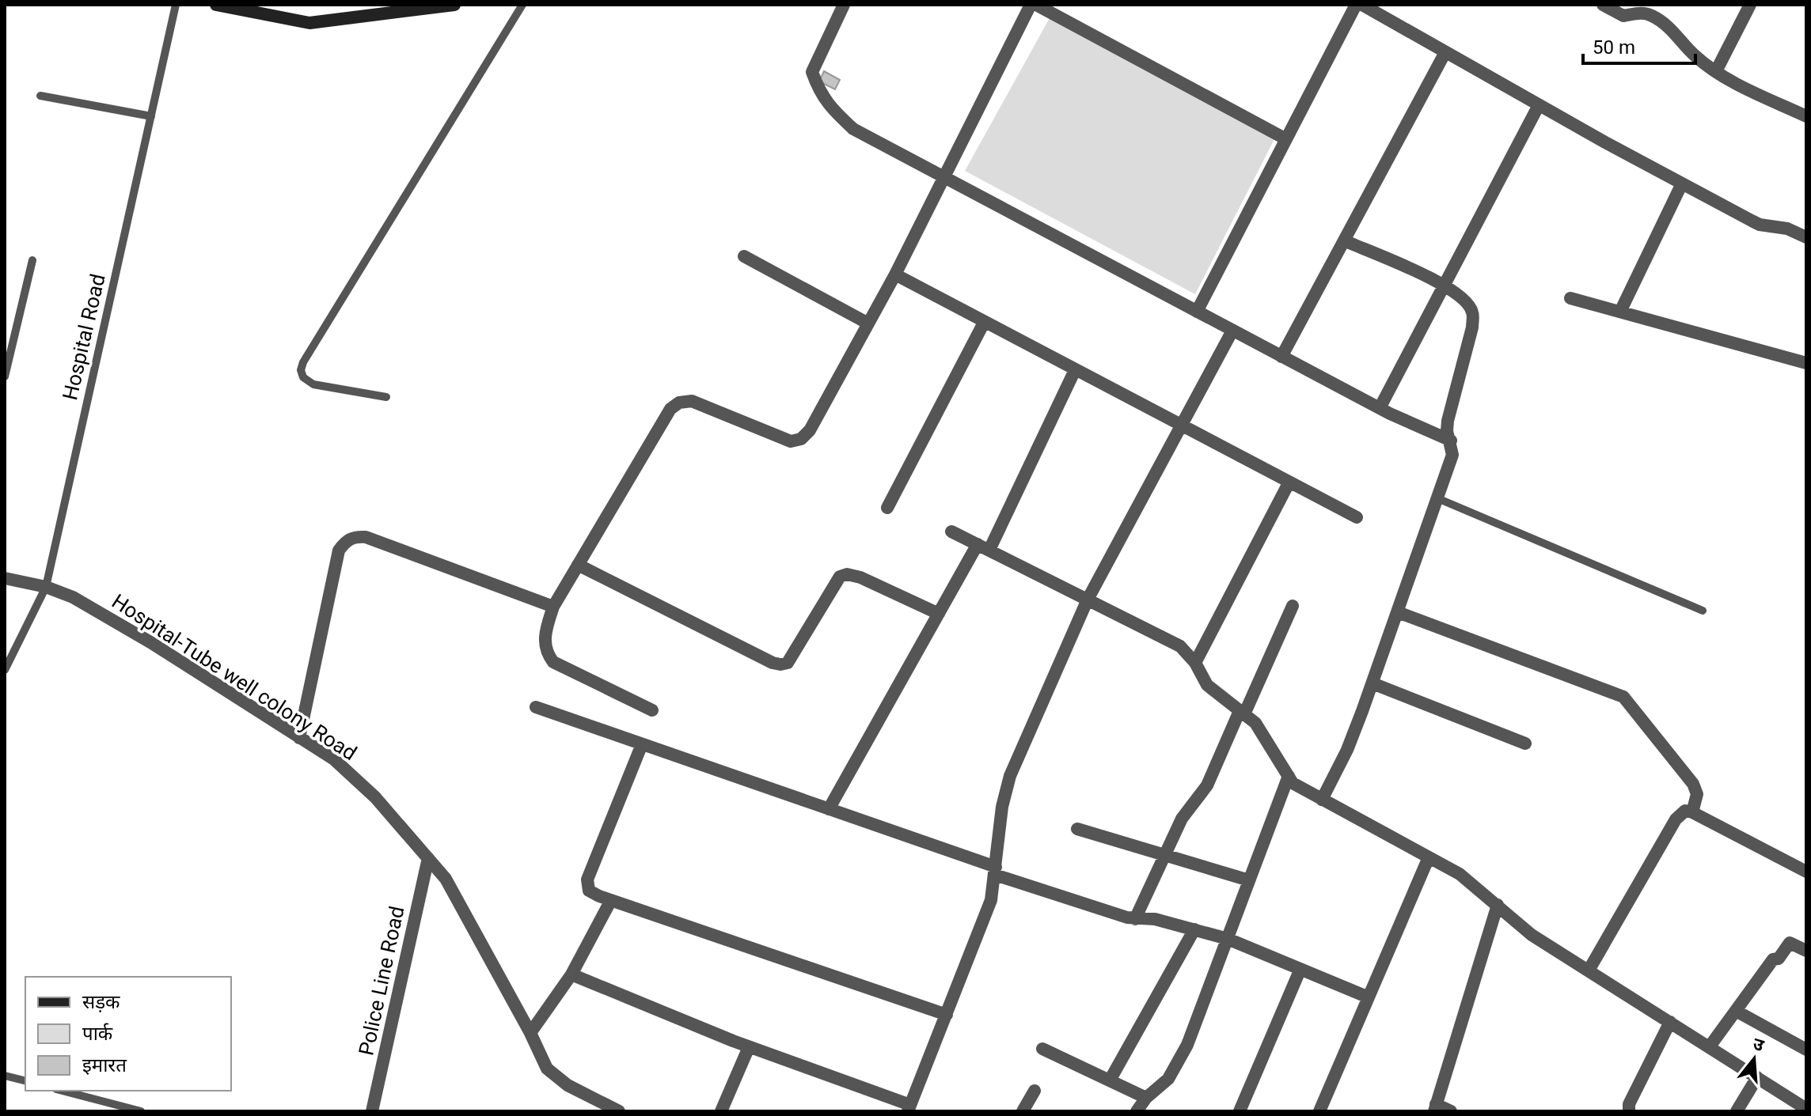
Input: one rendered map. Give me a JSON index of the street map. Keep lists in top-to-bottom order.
{
  "streets": {
    "street": ["Hospital-Tube well colony Road", "Police Line Road"],
    "lane": ["Hospital Road"]
  },
  "crossings": [
    ["Hospital Road", "Hospital-Tube well colony Road"],
    ["Hospital-Tube well colony Road", "Police Line Road"]
  ],
  "legend": ["सड़क", "पार्क", "इमारत"],
  "scale_bar": "50 m",
  "north": "top"
}
